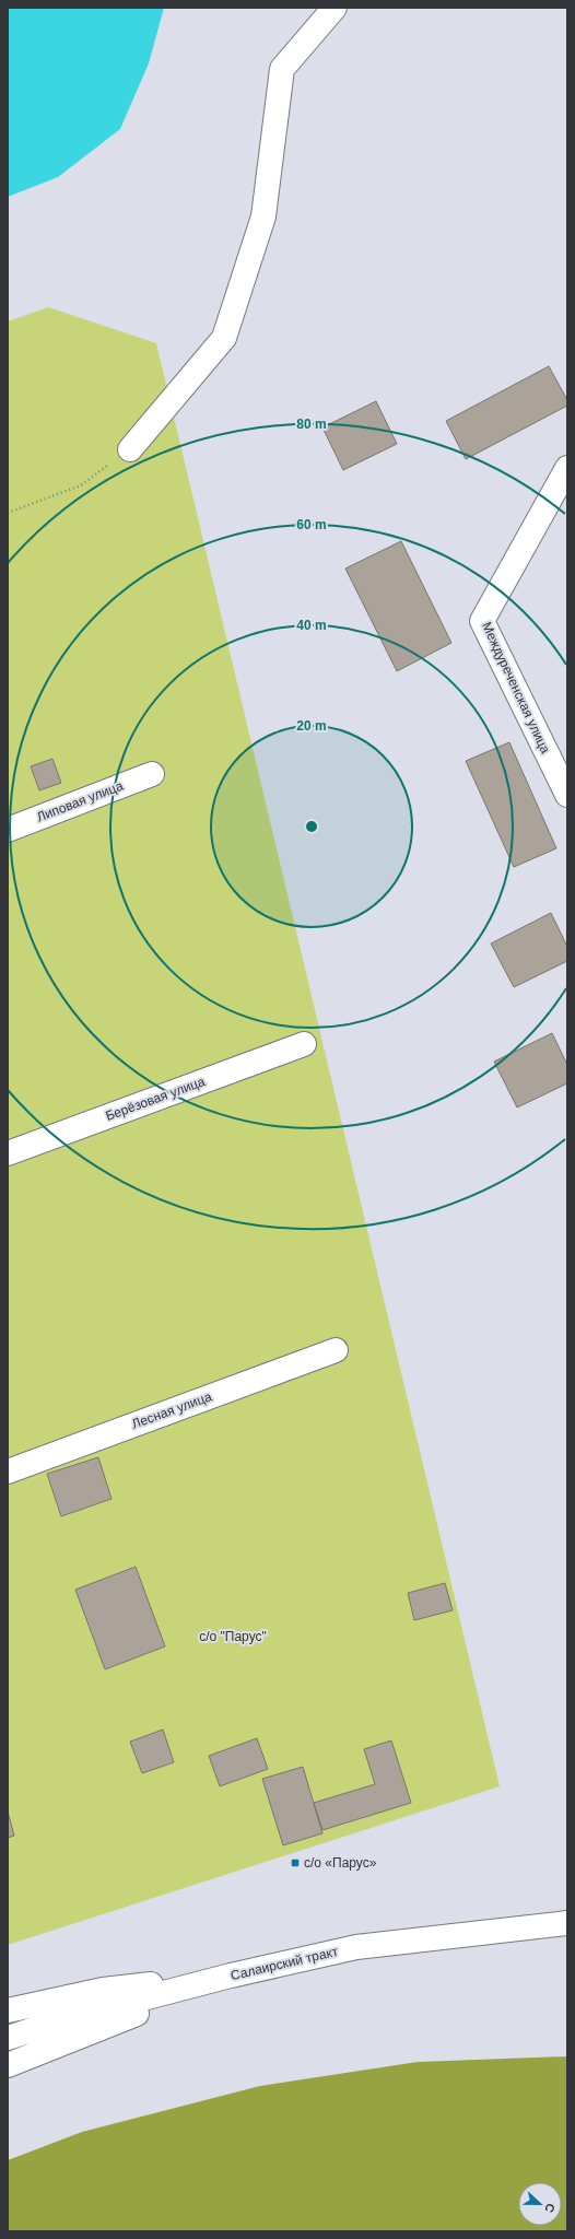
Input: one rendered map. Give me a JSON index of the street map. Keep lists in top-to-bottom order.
{
  "streets": {
    "street": [
      "Междуреченская улица",
      "Липовая улица",
      "Берёзовая улица",
      "Лесная улица",
      "Салаирский тракт"
    ]
  },
  "parks": ["с/о \"Парус\""],
  "places": {
    "transit": ["с/о «Парус»"]
  },
  "north": "right",
  "rings": [
    "80 m",
    "60 m",
    "40 m",
    "20 m"
  ]
}
